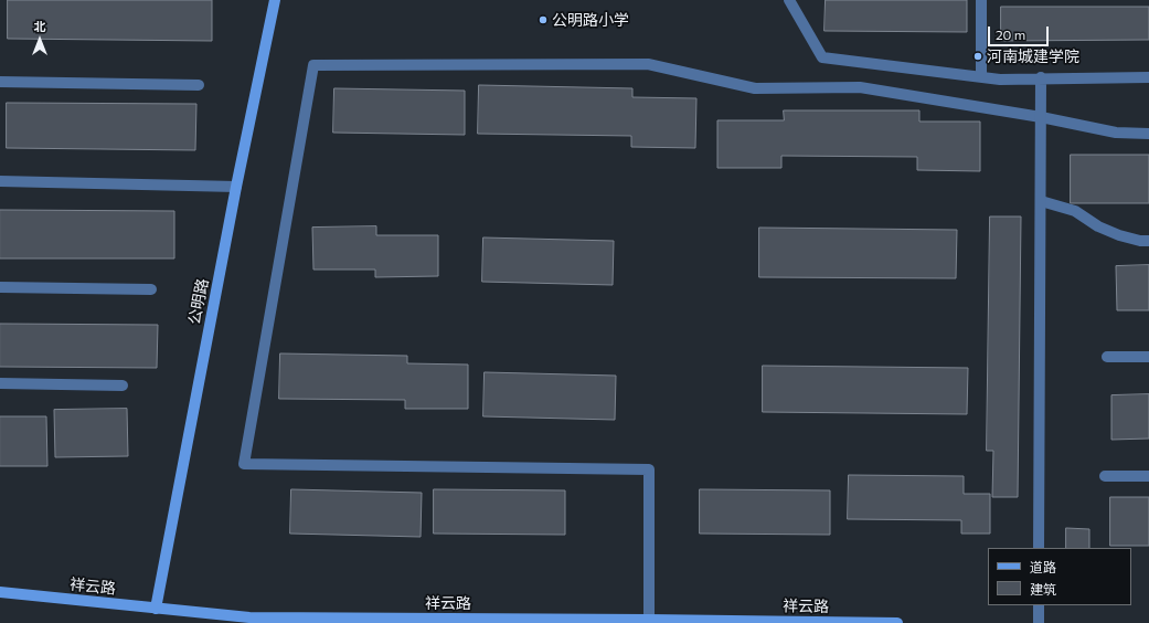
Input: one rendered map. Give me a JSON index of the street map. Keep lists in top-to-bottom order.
{
  "streets": {
    "main road": ["公明路", "祥云路"]
  },
  "crossings": [
    ["公明路", "祥云路"]
  ],
  "places": ["公明路小学", "河南城建学院"],
  "legend": ["道路", "建筑"],
  "scale_bar": "20 m",
  "north": "top"
}
